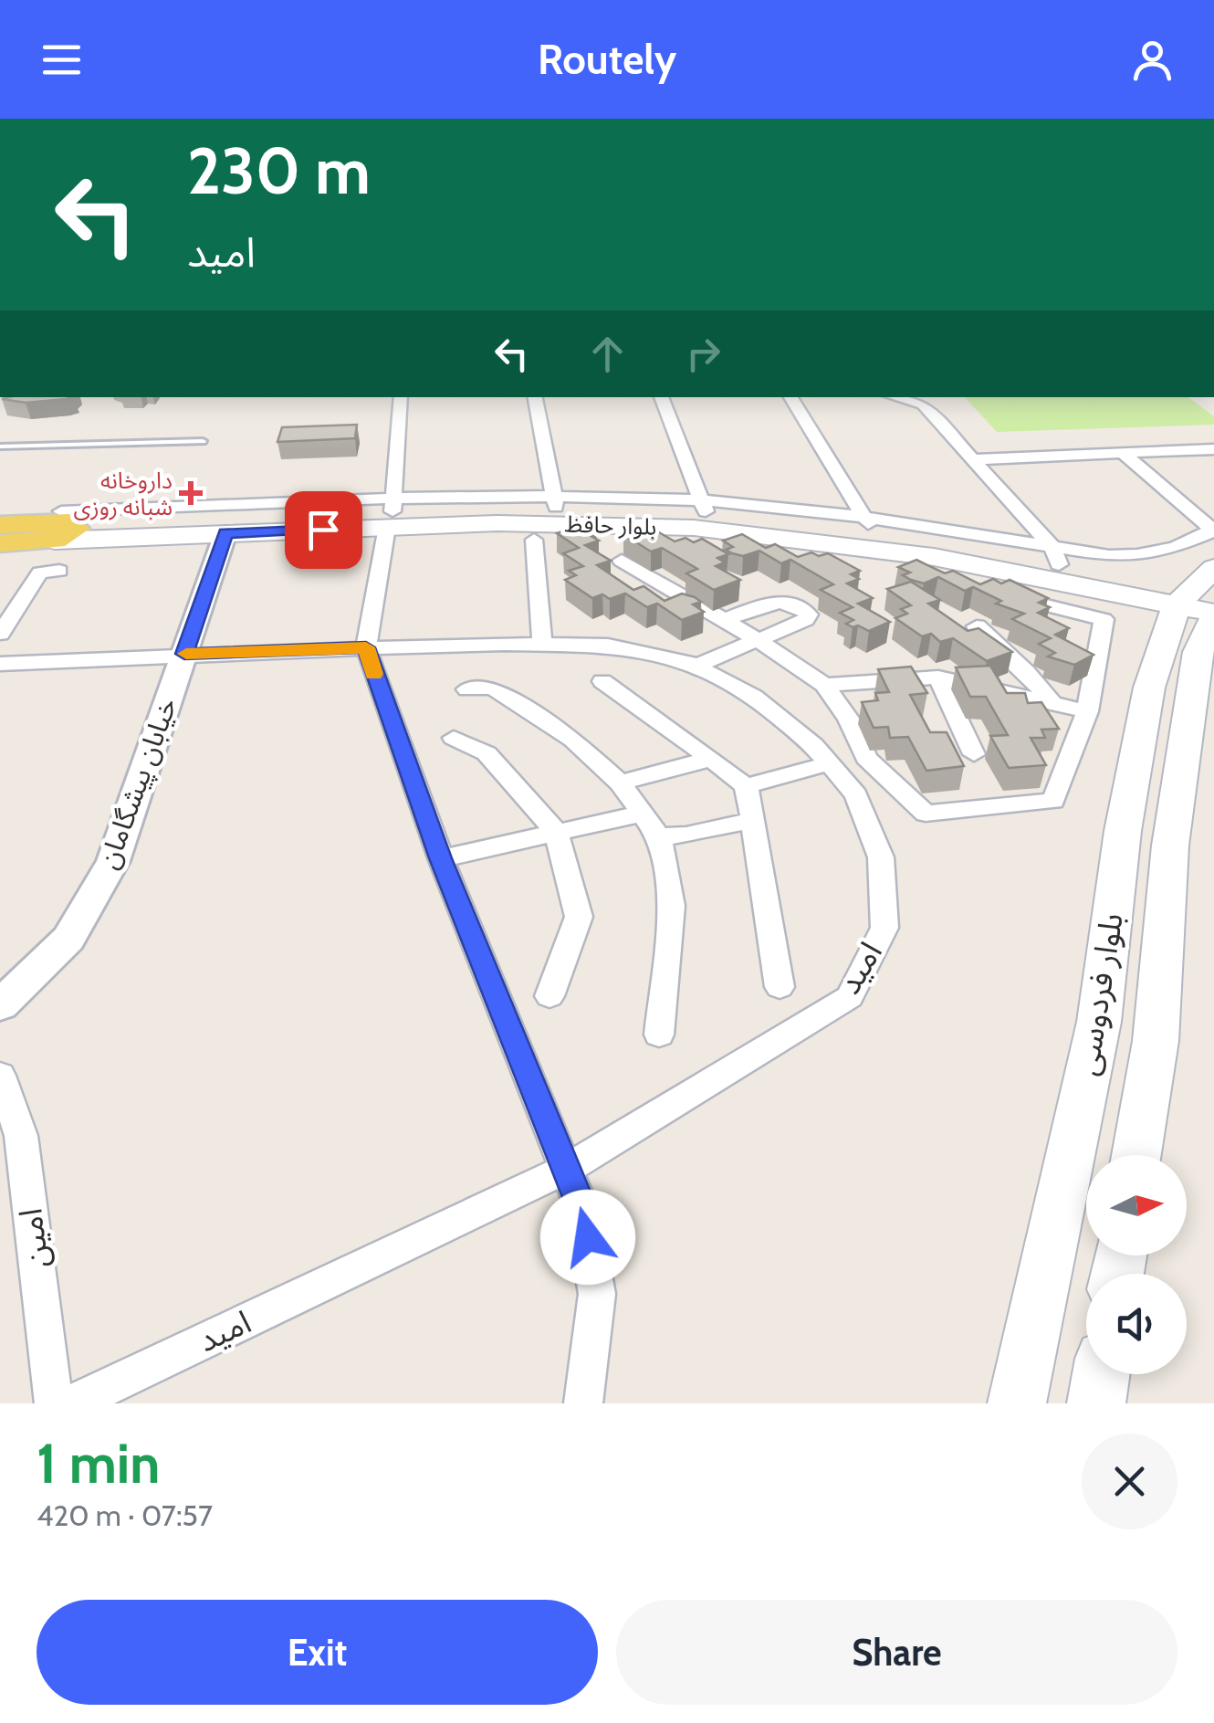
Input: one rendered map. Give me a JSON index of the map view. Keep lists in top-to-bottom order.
{
  "streets": {
    "main road": ["بلوار حافظ", "بلوار فردوسی"],
    "street": ["خیابان پیشگامان", "امید", "امین"]
  },
  "crossings": [
    ["بلوار حافظ", "خیابان پیشگامان"],
    ["بلوار حافظ", "بلوار فردوسی"],
    ["خیابان پیشگامان", "امید"]
  ],
  "places": {
    "health": ["داروخانه شبانه روزی"]
  },
  "north": "right",
  "page": {
    "header": "Routely",
    "turn": ["230 m", "امید"],
    "heading": ["1 min", "420 m · 07:57"],
    "buttons": ["Exit", "Share"]
  }
}
